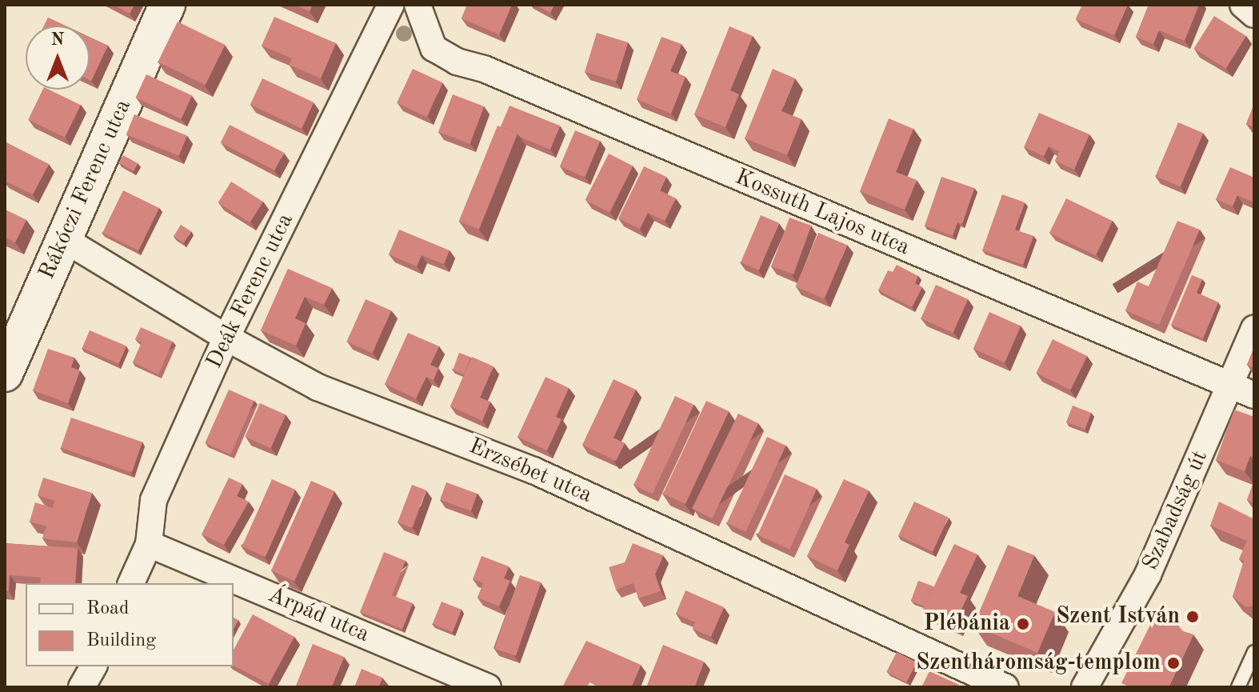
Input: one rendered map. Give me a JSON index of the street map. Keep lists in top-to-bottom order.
{
  "streets": {
    "street": [
      "Rákóczi Ferenc utca",
      "Kossuth Lajos utca",
      "Deák Ferenc utca",
      "Erzsébet utca",
      "Szabadság út",
      "Árpád utca"
    ]
  },
  "crossings": [
    ["Rákóczi Ferenc utca", "Erzsébet utca"],
    ["Kossuth Lajos utca", "Szabadság út"],
    ["Deák Ferenc utca", "Erzsébet utca"],
    ["Deák Ferenc utca", "Árpád utca"]
  ],
  "places": ["Szent István", "Plébánia", "Szentháromság-templom"],
  "legend": ["Road", "Building"],
  "north": "top"
}
